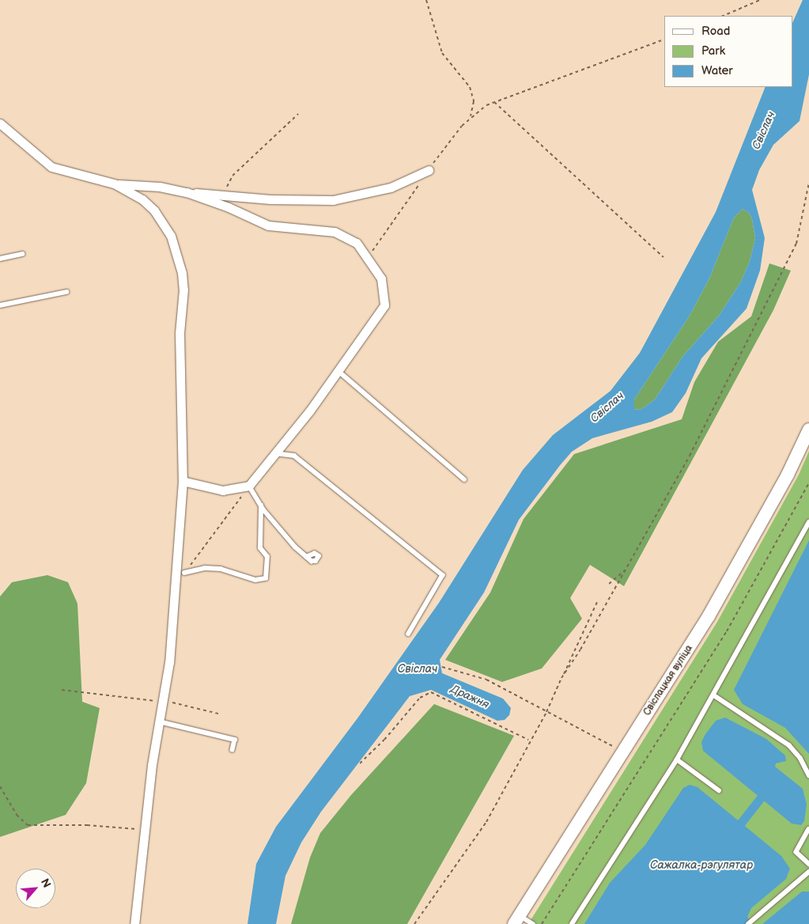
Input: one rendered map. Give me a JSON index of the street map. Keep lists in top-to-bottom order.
{
  "streets": {
    "main road": ["Свіслацкая вуліца"]
  },
  "water": ["Свіслач", "Дражня", "Сажалка-рэгулятар"],
  "legend": ["Road", "Park", "Water"],
  "north": "top right"
}
